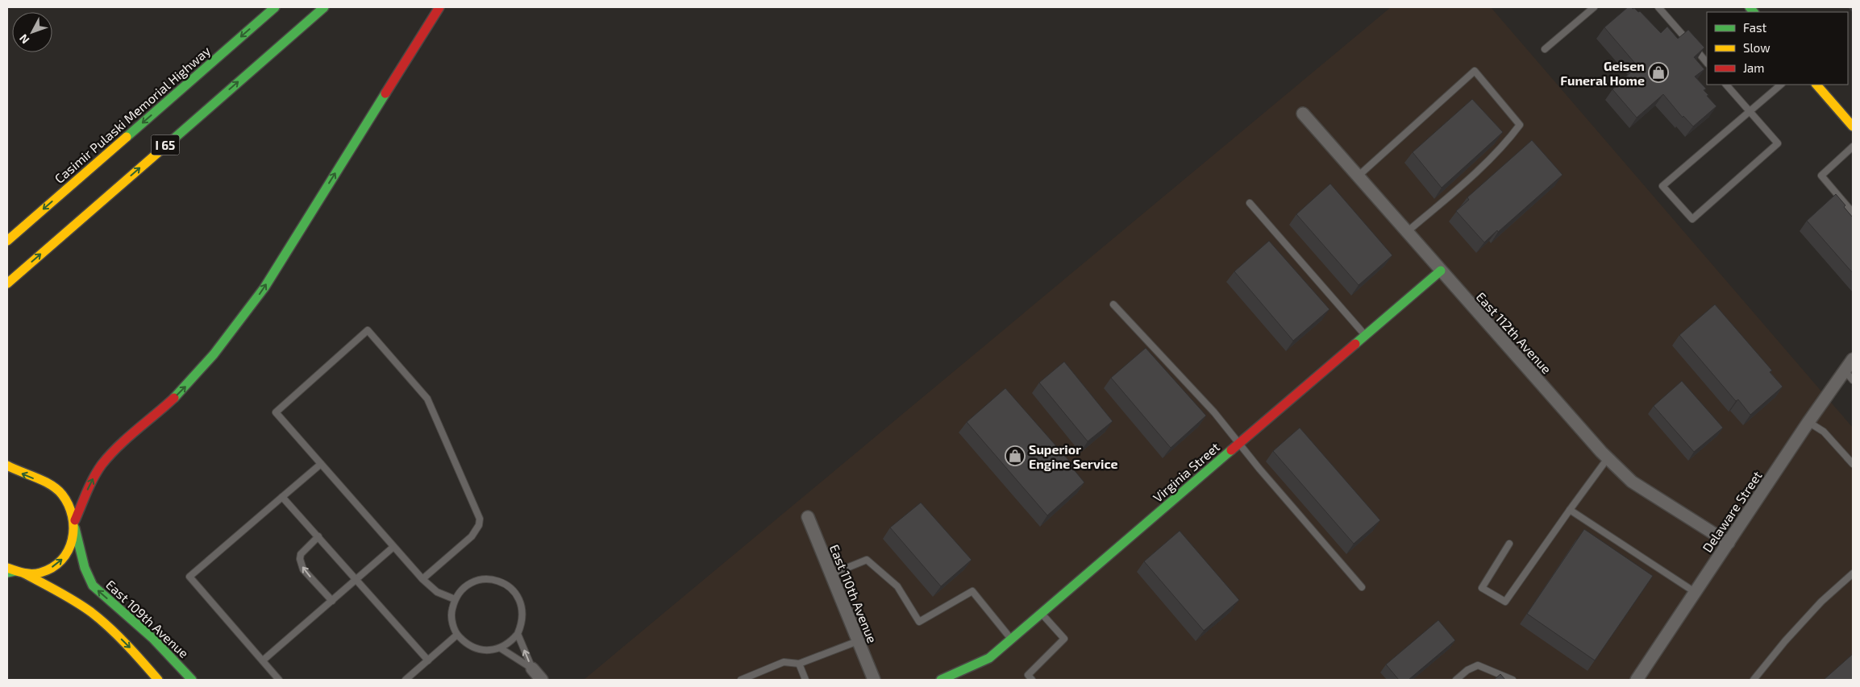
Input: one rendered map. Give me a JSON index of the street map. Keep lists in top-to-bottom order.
{
  "streets": {
    "main road": [
      "Casimir Pulaski Memorial Highway",
      "I 65",
      "Virginia Street",
      "East 109th Avenue"
    ],
    "street": ["East 112th Avenue", "Delaware Street", "East 110th Avenue"]
  },
  "crossings": [
    ["East 112th Avenue", "Virginia Street"],
    ["East 112th Avenue", "Delaware Street"]
  ],
  "places": {
    "shop": ["Geisen Funeral Home", "Superior Engine Service"]
  },
  "legend": ["Fast", "Slow", "Jam"],
  "north": "bottom left"
}
